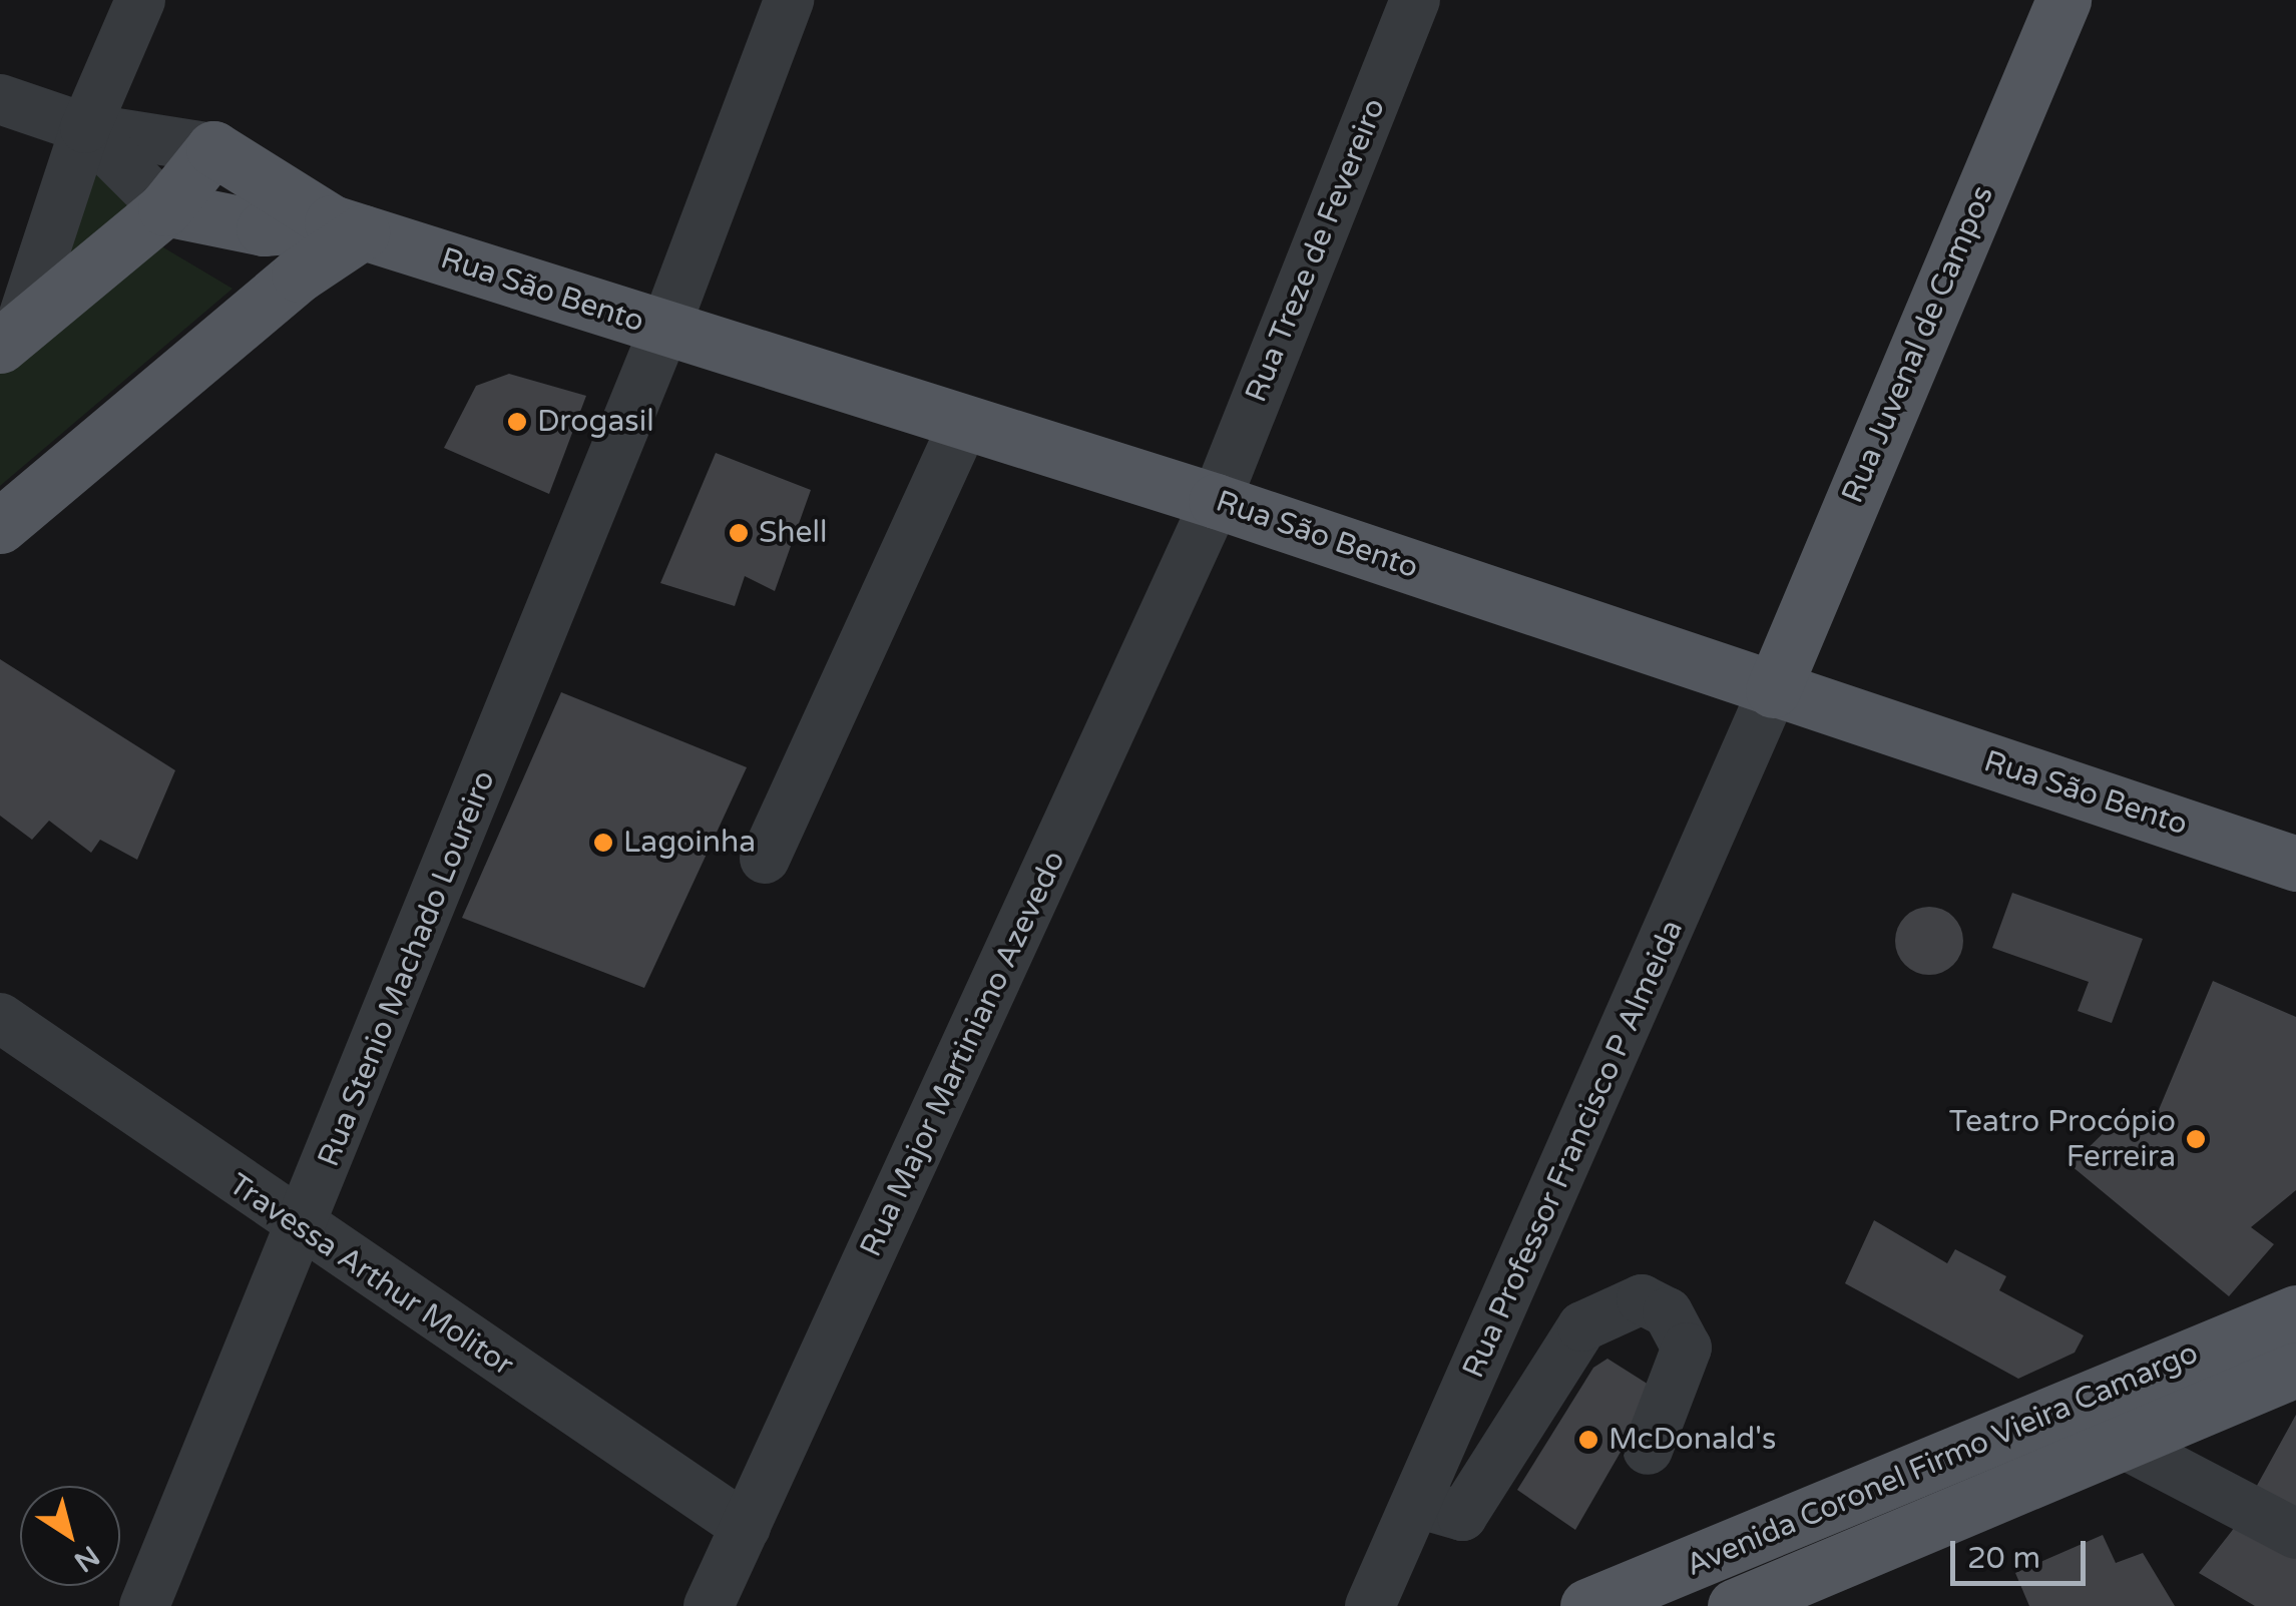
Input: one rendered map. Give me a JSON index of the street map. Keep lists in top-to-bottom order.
{
  "streets": {
    "main road": ["Rua São Bento", "Rua Juvenal de Campos", "Avenida Coronel Firmo Vieira Camargo"],
    "street": [
      "Rua Treze de Fevereiro",
      "Rua Stenio Machado Loureiro",
      "Rua Major Martiniano Azevedo",
      "Rua Professor Francisco P Almeida",
      "Travessa Arthur Molitor"
    ]
  },
  "crossings": [
    ["Rua Treze de Fevereiro", "Rua São Bento"],
    ["Rua Treze de Fevereiro", "Rua Major Martiniano Azevedo"],
    ["Rua São Bento", "Rua Juvenal de Campos"],
    ["Rua São Bento", "Rua Stenio Machado Loureiro"],
    ["Rua São Bento", "Rua Major Martiniano Azevedo"],
    ["Rua São Bento", "Rua Professor Francisco P Almeida"],
    ["Rua Juvenal de Campos", "Rua Professor Francisco P Almeida"],
    ["Rua Stenio Machado Loureiro", "Travessa Arthur Molitor"],
    ["Rua Major Martiniano Azevedo", "Travessa Arthur Molitor"]
  ],
  "places": [
    "Drogasil",
    "Shell",
    "Lagoinha",
    "Teatro Procópio Ferreira",
    "McDonald's"
  ],
  "scale_bar": "20 m",
  "north": "bottom right"
}
